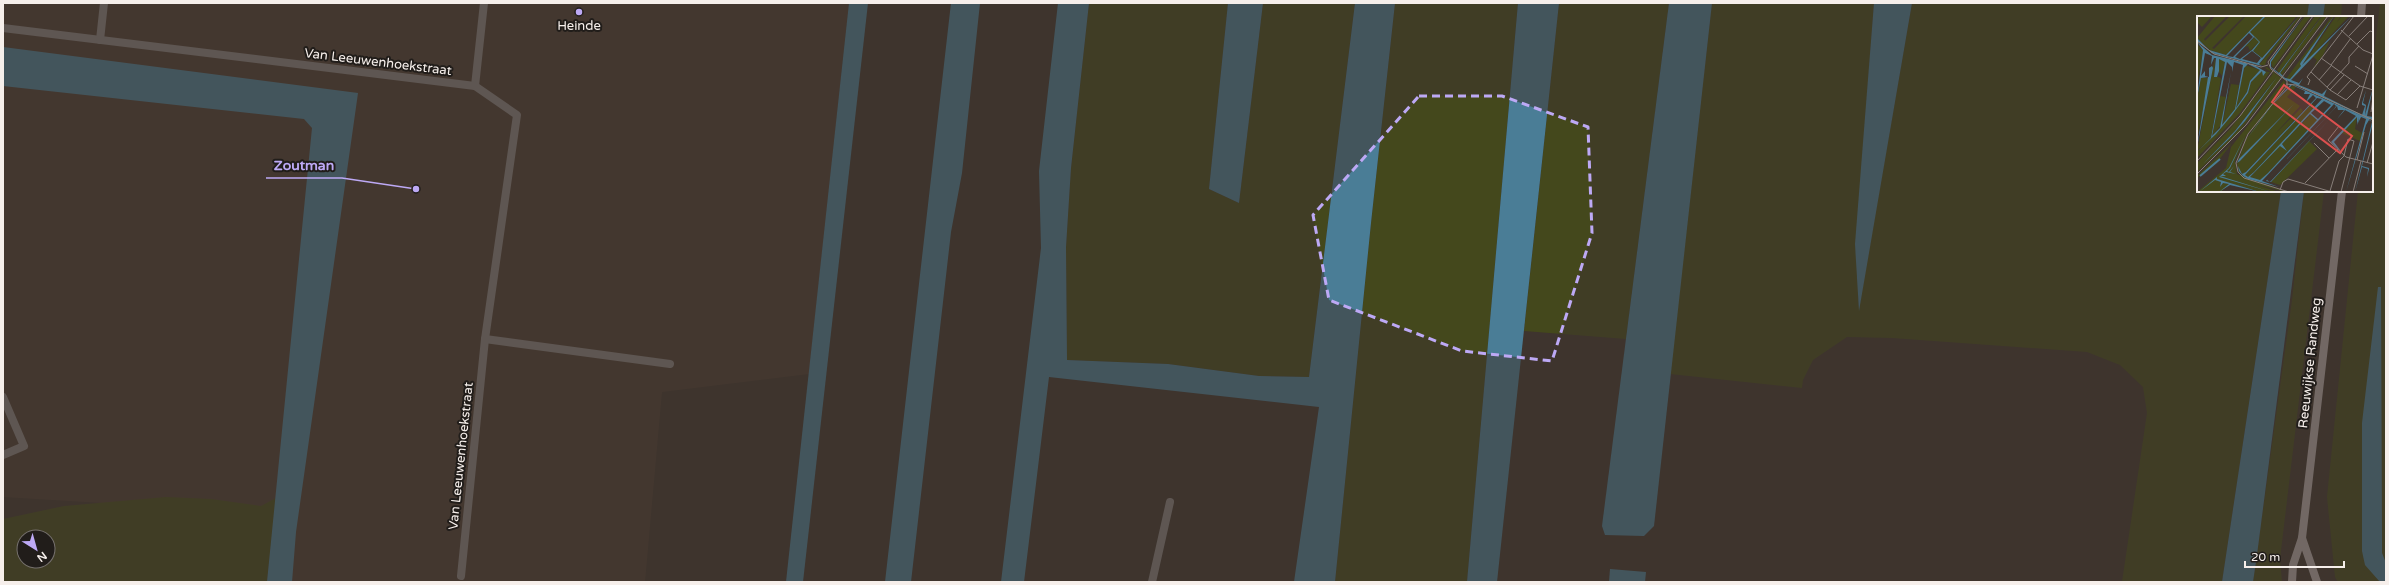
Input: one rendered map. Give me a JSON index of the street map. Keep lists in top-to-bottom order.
{
  "streets": {
    "main road": ["Reeuwijkse Randweg"],
    "street": ["Van Leeuwenhoekstraat"]
  },
  "places": ["Heinde", "Zoutman"],
  "scale_bar": "20 m",
  "north": "bottom right"
}
